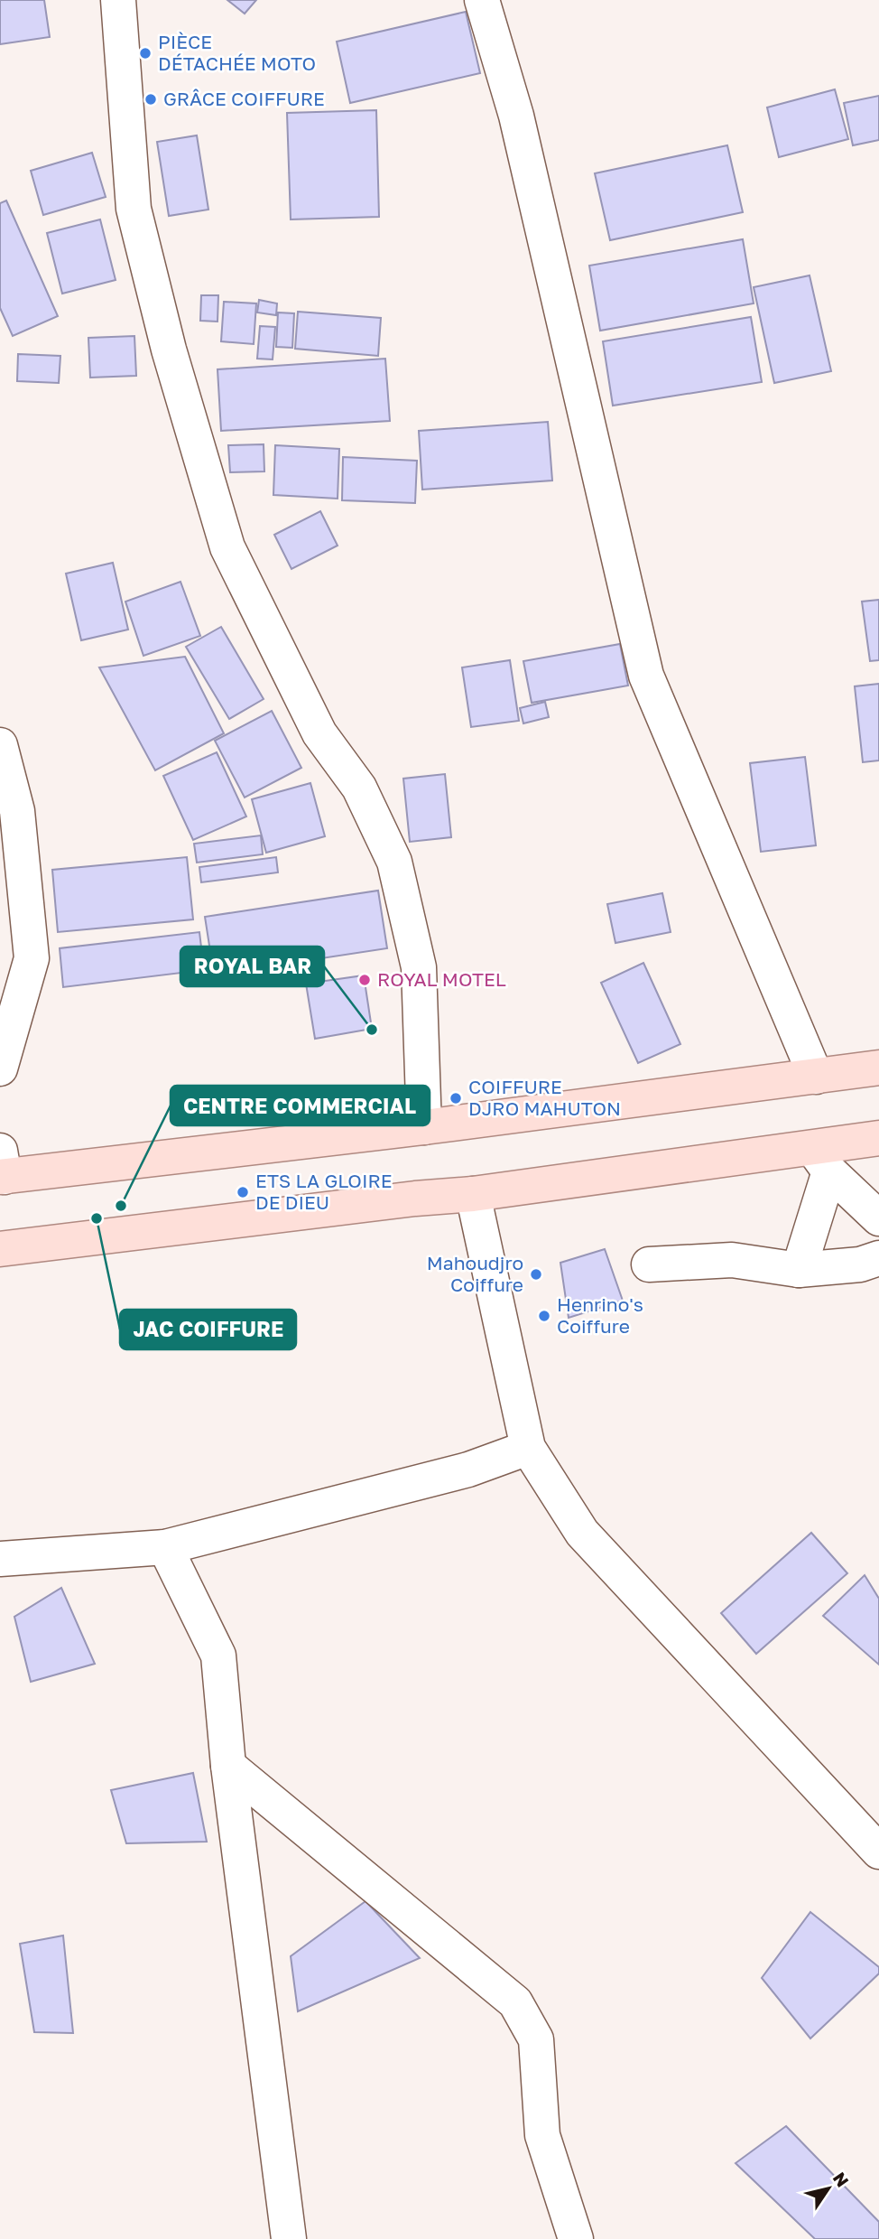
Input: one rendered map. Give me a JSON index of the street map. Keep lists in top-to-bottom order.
{
  "places": [
    "PIÈCE DÉTACHÉE MOTO",
    "GRÂCE COIFFURE",
    "ROYAL MOTEL",
    "ROYAL BAR",
    "COIFFURE DJRO MAHUTON",
    "ETS LA GLOIRE DE DIEU",
    "CENTRE COMMERCIAL",
    "JAC COIFFURE",
    "Mahoudjro Coiffure",
    "Henrino's Coiffure"
  ],
  "north": "top right"
}
